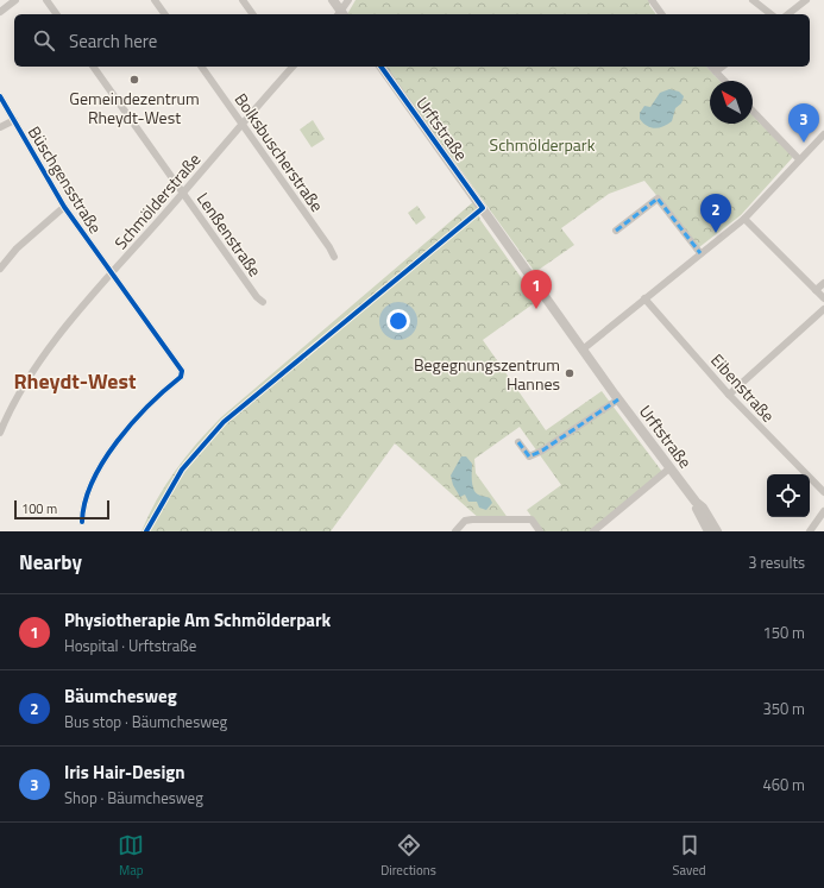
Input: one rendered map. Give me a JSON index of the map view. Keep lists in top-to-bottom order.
{
  "streets": {
    "street": [
      "Urftstraße",
      "Bolksbuscherstraße",
      "Büschgensstraße",
      "Schmölderstraße",
      "Lenßenstraße",
      "Eibenstraße"
    ]
  },
  "crossings": [
    ["Bolksbuscherstraße", "Schmölderstraße"],
    ["Büschgensstraße", "Schmölderstraße"],
    ["Schmölderstraße", "Lenßenstraße"]
  ],
  "districts": ["Rheydt-West"],
  "parks": ["Schmölderpark"],
  "places": ["Gemeindezentrum Rheydt-West", "Begegnungszentrum Hannes"],
  "scale_bar": "100 m",
  "north": "top left",
  "page": {
    "search": "Search here",
    "pins": ["3", "2", "1"],
    "scale": "100 m",
    "heading": ["Nearby", "3 results"],
    "list": [
      {
        "mark": "1",
        "name": "Physiotherapie Am Schmölderpark",
        "note": "Hospital · Urftstraße",
        "value": "150 m"
      },
      {
        "mark": "2",
        "name": "Bäumchesweg",
        "note": "Bus stop · Bäumchesweg",
        "value": "350 m"
      },
      {
        "mark": "3",
        "name": "Iris Hair-Design",
        "note": "Shop · Bäumchesweg",
        "value": "460 m"
      }
    ],
    "nav": ["Map", "Directions", "Saved"]
  }
}
